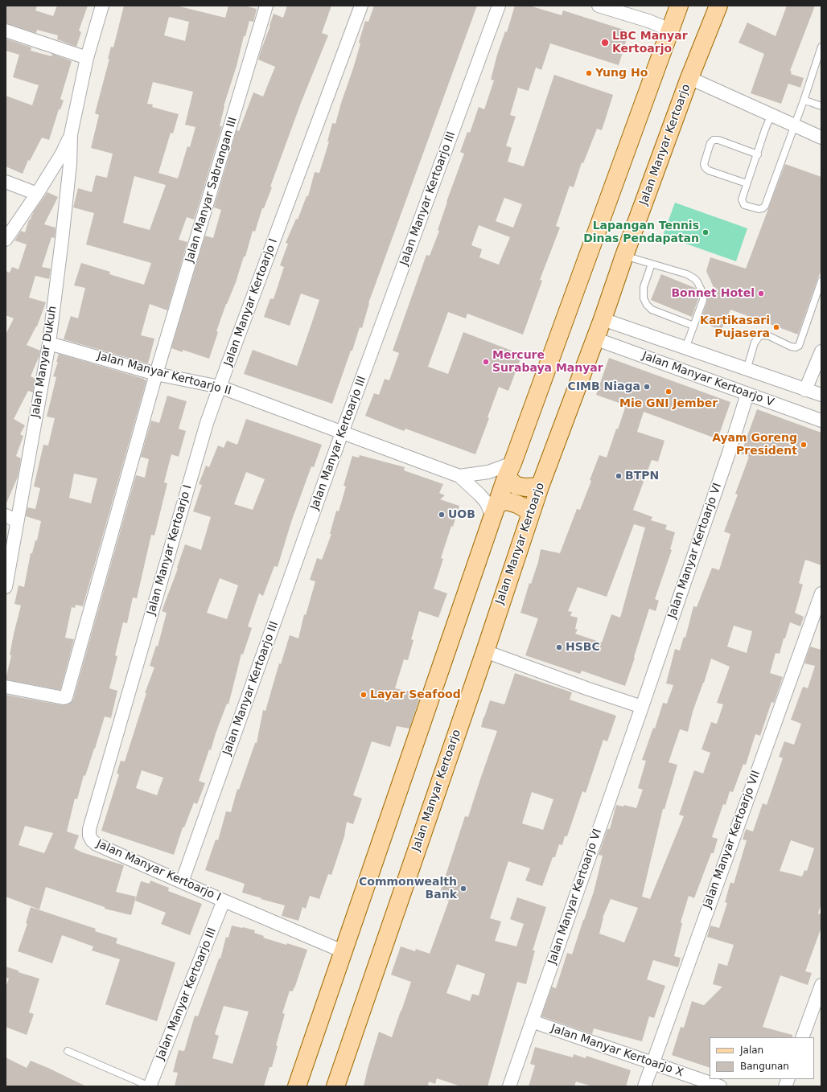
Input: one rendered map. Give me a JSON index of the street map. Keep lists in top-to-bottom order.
{
  "streets": {
    "main road": ["Jalan Manyar Kertoarjo"],
    "street": [
      "Jalan Manyar Sabrangan III",
      "Jalan Manyar Kertoarjo III",
      "Jalan Manyar Kertoarjo I",
      "Jalan Manyar Dukuh",
      "Jalan Manyar Kertoarjo II",
      "Jalan Manyar Kertoarjo V",
      "Jalan Manyar Kertoarjo VI",
      "Jalan Manyar Kertoarjo VII",
      "Jalan Manyar Kertoarjo X"
    ]
  },
  "crossings": [
    ["Jalan Manyar Kertoarjo", "Jalan Manyar Kertoarjo V"],
    ["Jalan Manyar Sabrangan III", "Jalan Manyar Kertoarjo II"],
    ["Jalan Manyar Kertoarjo III", "Jalan Manyar Kertoarjo I"],
    ["Jalan Manyar Kertoarjo III", "Jalan Manyar Kertoarjo II"],
    ["Jalan Manyar Kertoarjo I", "Jalan Manyar Kertoarjo II"],
    ["Jalan Manyar Dukuh", "Jalan Manyar Kertoarjo II"],
    ["Jalan Manyar Kertoarjo V", "Jalan Manyar Kertoarjo VI"],
    ["Jalan Manyar Kertoarjo VI", "Jalan Manyar Kertoarjo X"],
    ["Jalan Manyar Kertoarjo VII", "Jalan Manyar Kertoarjo X"]
  ],
  "places": [
    "LBC Manyar Kertoarjo",
    "Yung Ho",
    "Lapangan Tennis Dinas Pendapatan",
    "Bonnet Hotel",
    "Kartikasari Pujasera",
    "Mercure Surabaya Manyar",
    "CIMB Niaga",
    "Mie GNI Jember",
    "Ayam Goreng President",
    "BTPN",
    "UOB",
    "HSBC",
    "Layar Seafood",
    "Commonwealth Bank"
  ],
  "legend": ["Jalan", "Bangunan"]
}
